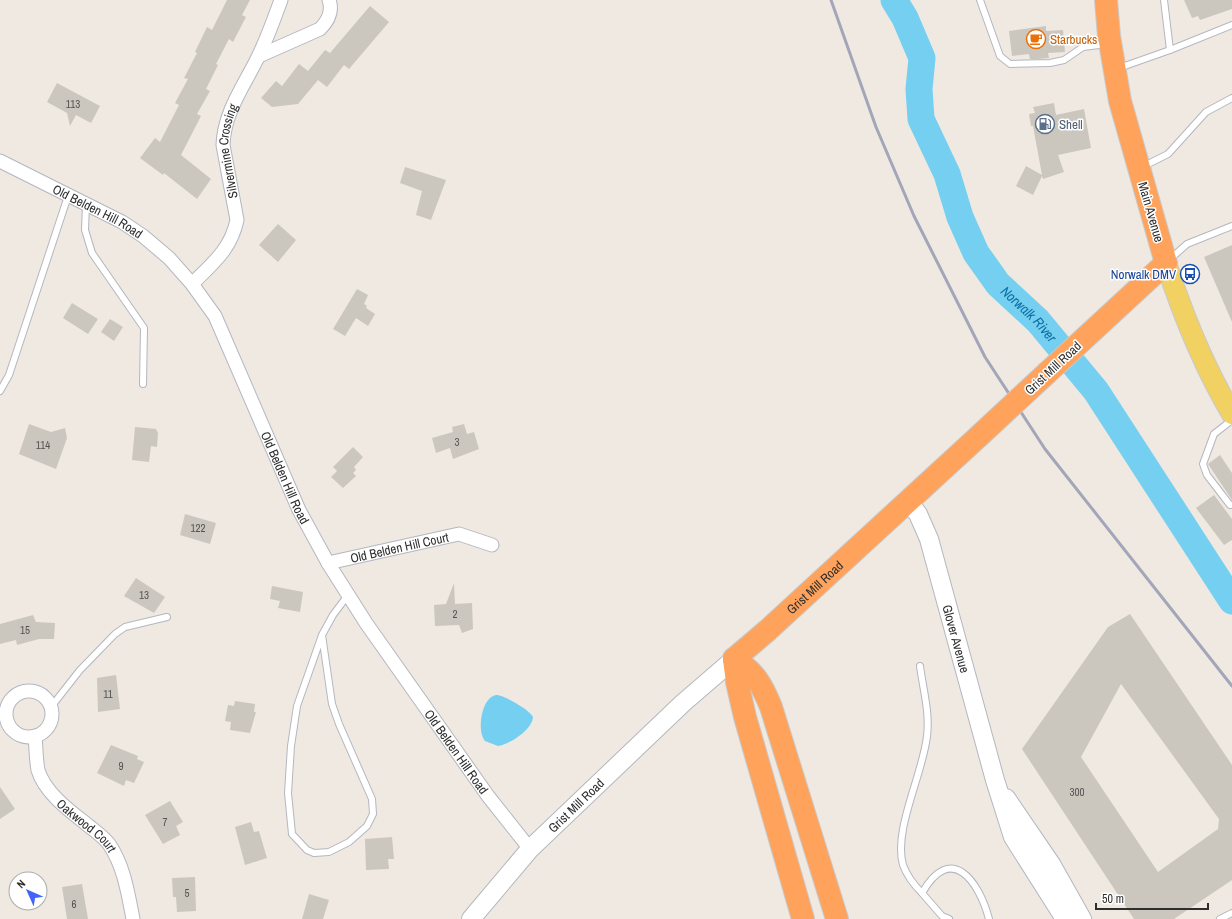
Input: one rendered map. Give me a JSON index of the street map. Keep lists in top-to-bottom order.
{
  "streets": {
    "highway": ["Main Avenue", "Grist Mill Road"],
    "street": [
      "Silvermine Crossing",
      "Old Belden Hill Road",
      "Old Belden Hill Court",
      "Glover Avenue",
      "Oakwood Court"
    ]
  },
  "crossings": [
    ["Silvermine Crossing", "Old Belden Hill Road"],
    ["Old Belden Hill Road", "Grist Mill Road"],
    ["Old Belden Hill Road", "Old Belden Hill Court"],
    ["Main Avenue", "Grist Mill Road"],
    ["Grist Mill Road", "Glover Avenue"]
  ],
  "water": ["Norwalk River"],
  "places": {
    "cafe": ["Starbucks"],
    "fuel station": ["Shell"],
    "bus stop": ["Norwalk DMV"]
  },
  "house_numbers": [
    "113",
    "3",
    "114",
    "122",
    "13",
    "2",
    "15",
    "11",
    "9",
    "300",
    "7",
    "5",
    "6"
  ],
  "scale_bar": "50 m",
  "north": "top left"
}
